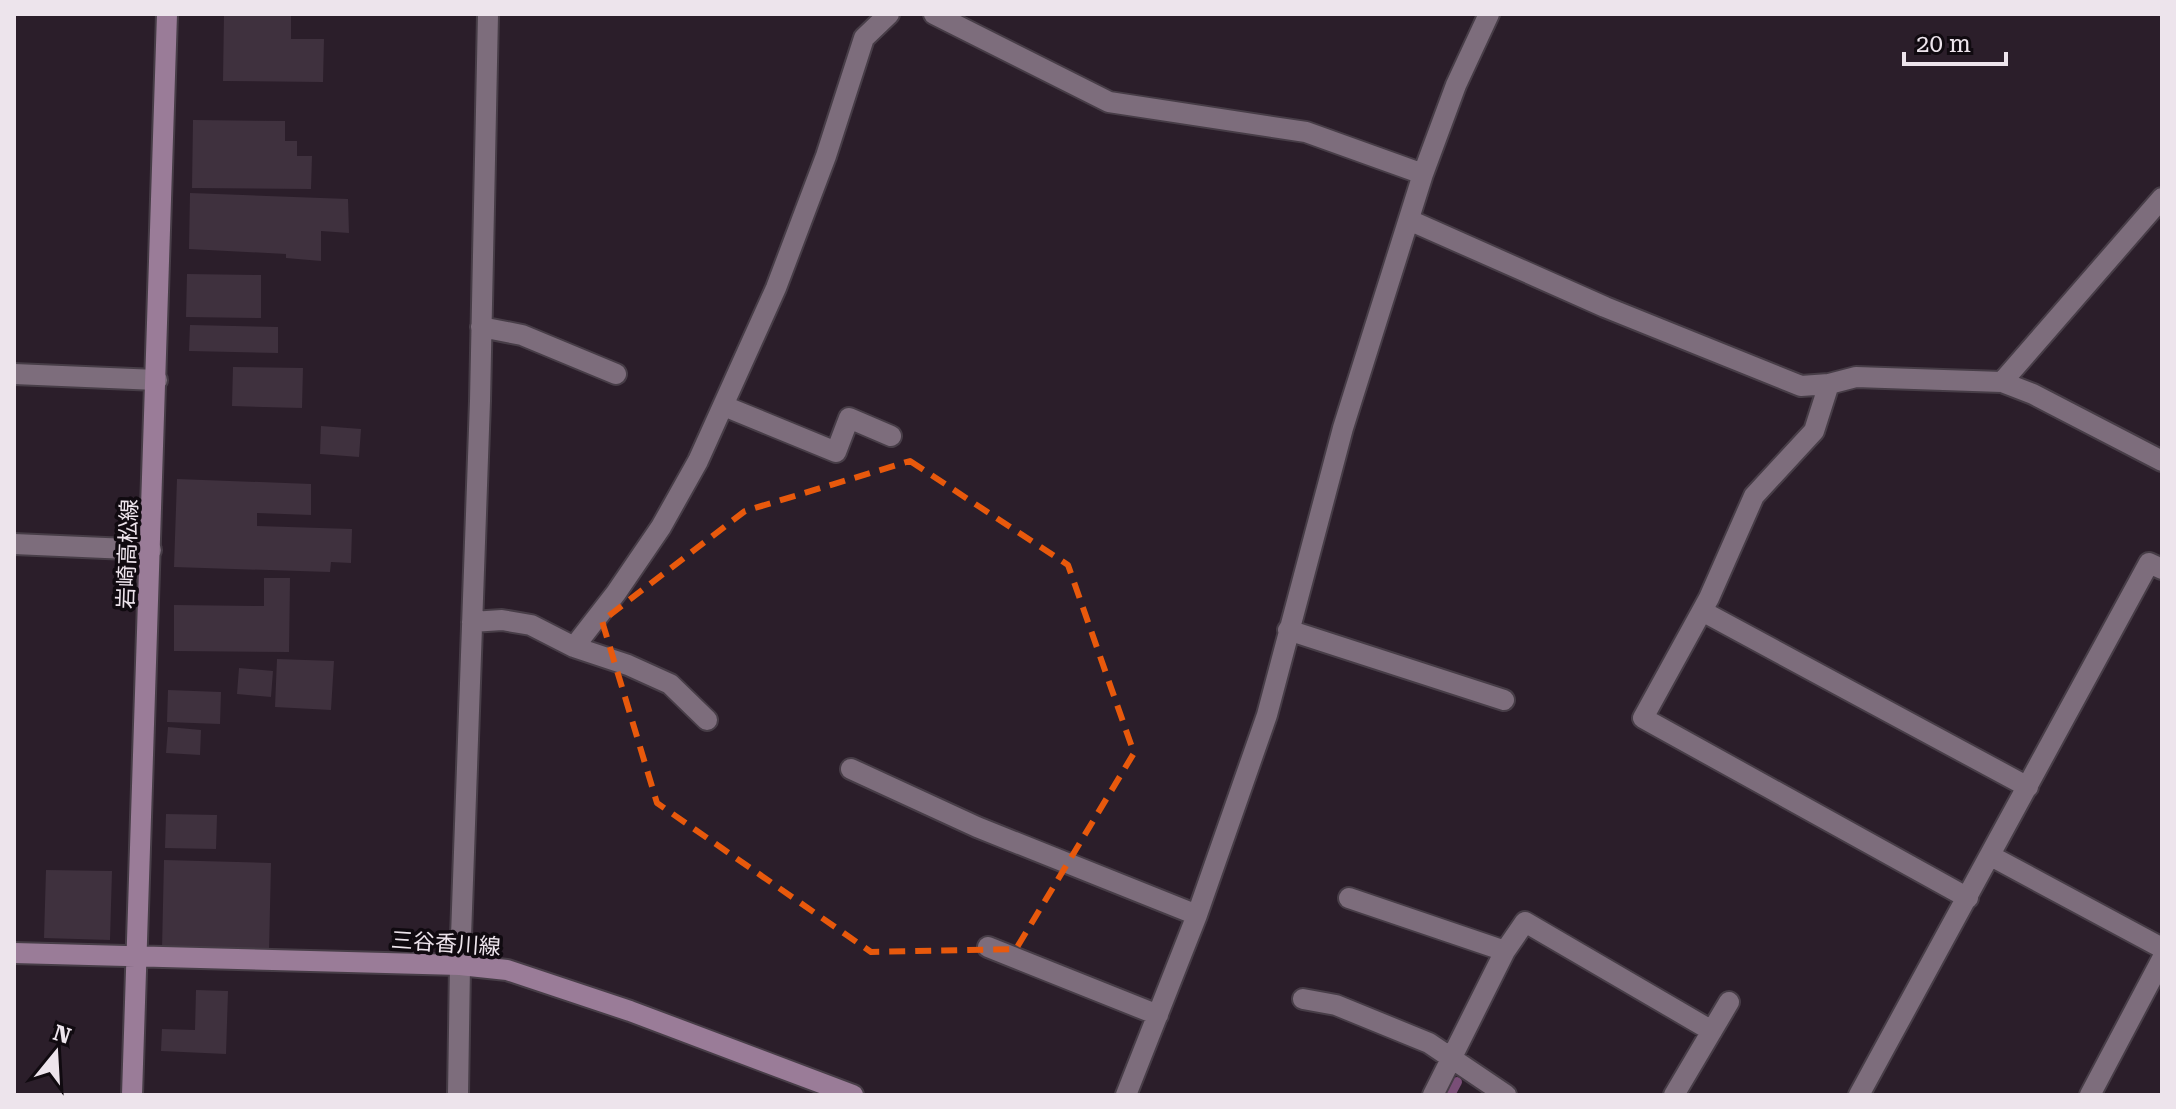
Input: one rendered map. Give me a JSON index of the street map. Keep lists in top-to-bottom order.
{
  "streets": {
    "main road": ["岩崎高松線", "三谷香川線"]
  },
  "crossings": [
    ["岩崎高松線", "三谷香川線"]
  ],
  "scale_bar": "20 m",
  "north": "top"
}
